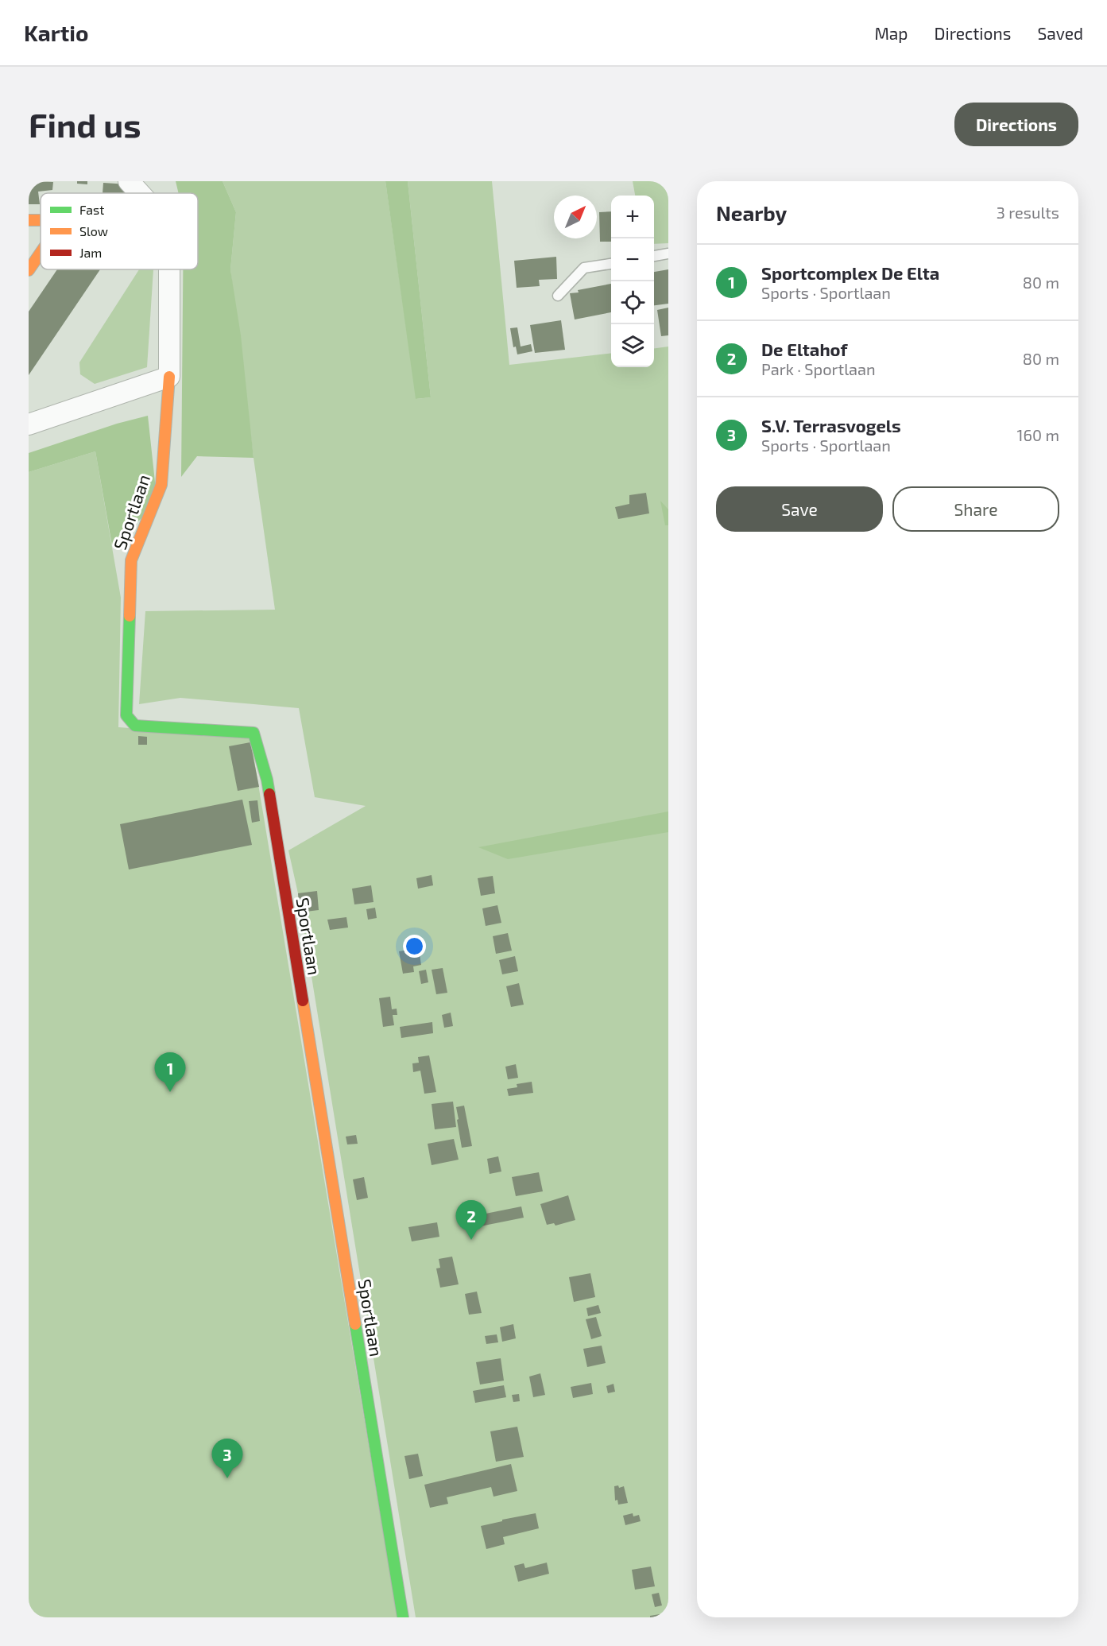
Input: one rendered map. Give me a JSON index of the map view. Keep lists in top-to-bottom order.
{
  "streets": {
    "street": ["Sportlaan"]
  },
  "legend": ["Fast", "Slow", "Jam"],
  "north": "top right",
  "page": {
    "header": "Kartio",
    "nav": ["Map", "Directions", "Saved"],
    "buttons": [
      "Directions",
      ["Save", "Share"]
    ],
    "title": "Find us",
    "heading": ["Nearby", "3 results"],
    "map_buttons": ["+", "−"],
    "list": [
      {
        "mark": "1",
        "name": "Sportcomplex De Elta",
        "note": "Sports · Sportlaan",
        "value": "80 m"
      },
      {
        "mark": "2",
        "name": "De Eltahof",
        "note": "Park · Sportlaan",
        "value": "80 m"
      },
      {
        "mark": "3",
        "name": "S.V. Terrasvogels",
        "note": "Sports · Sportlaan",
        "value": "160 m"
      }
    ],
    "pins": ["1", "2", "3"]
  }
}
